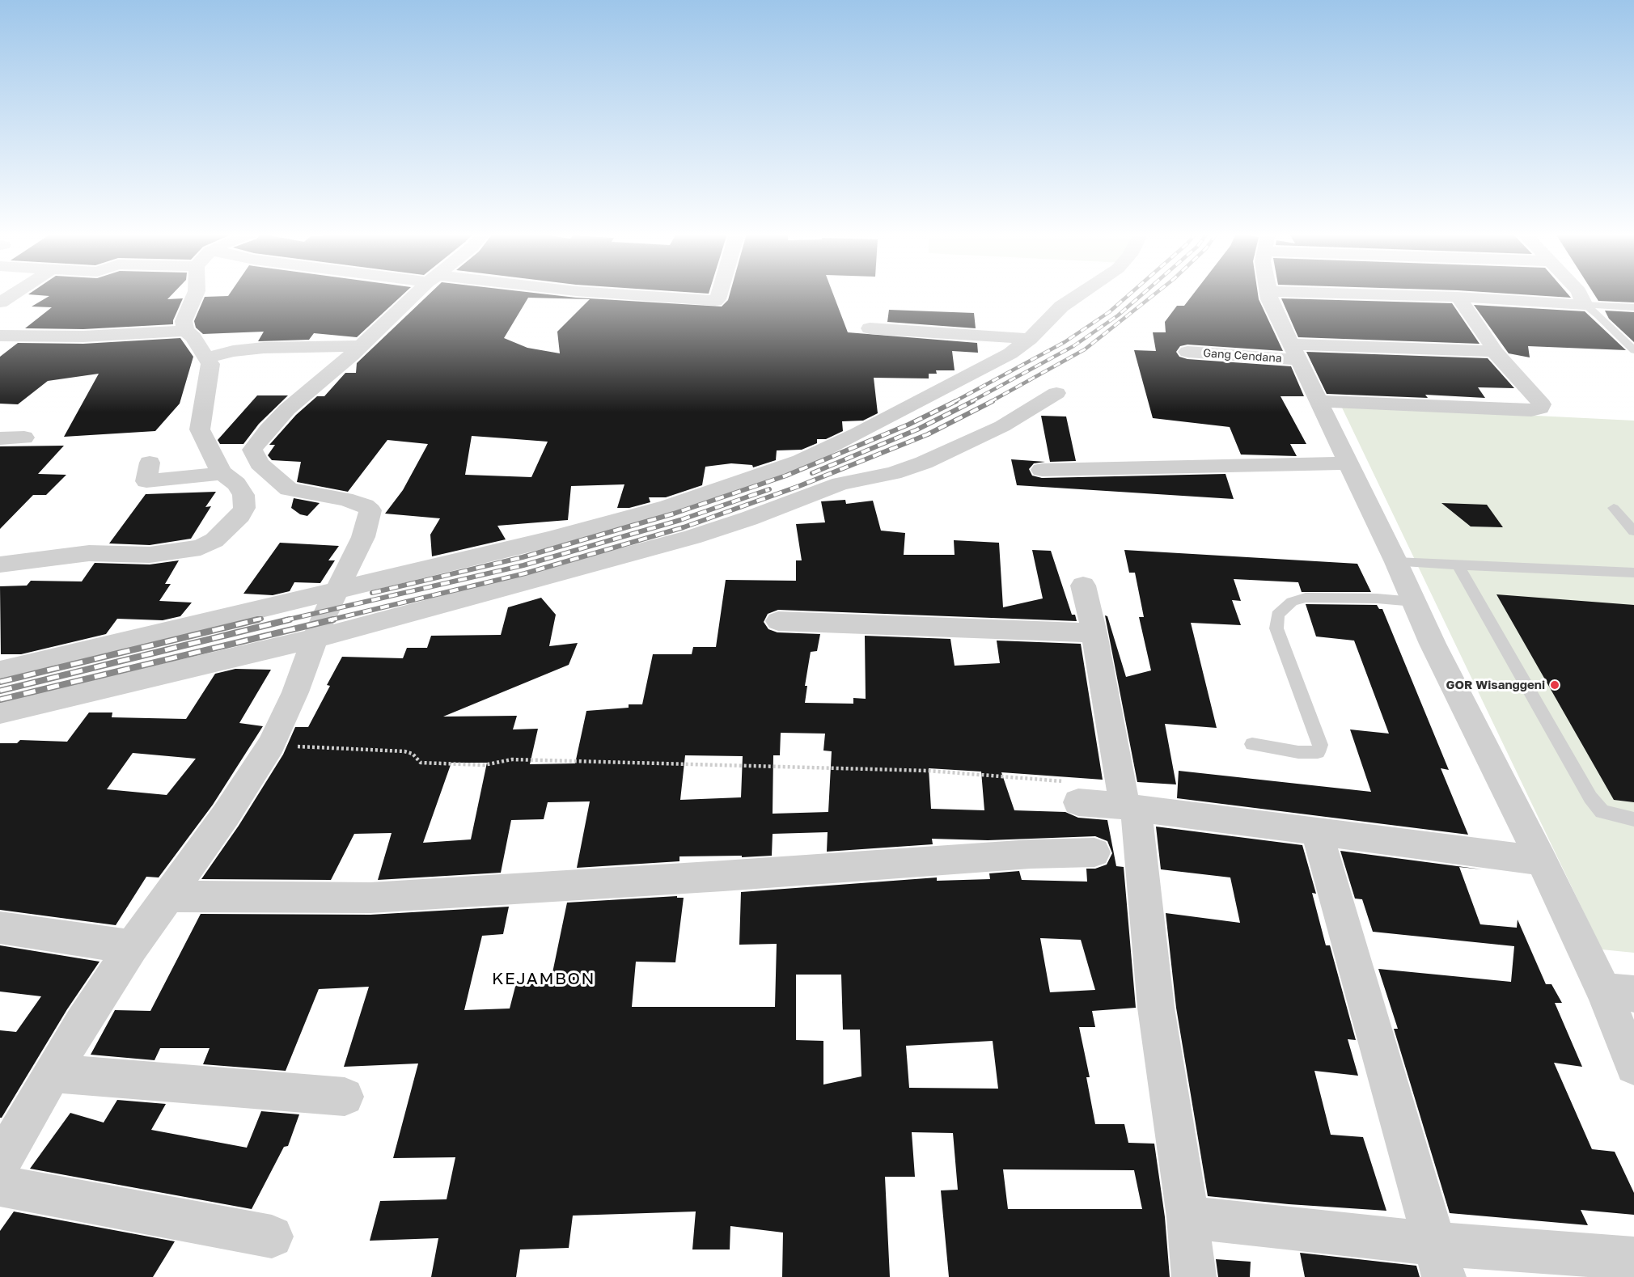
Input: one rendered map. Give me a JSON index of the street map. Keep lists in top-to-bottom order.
{
  "streets": {
    "street": ["Gang Cendana"]
  },
  "districts": ["KEJAMBON"],
  "places": ["GOR Wisanggeni"]
}
